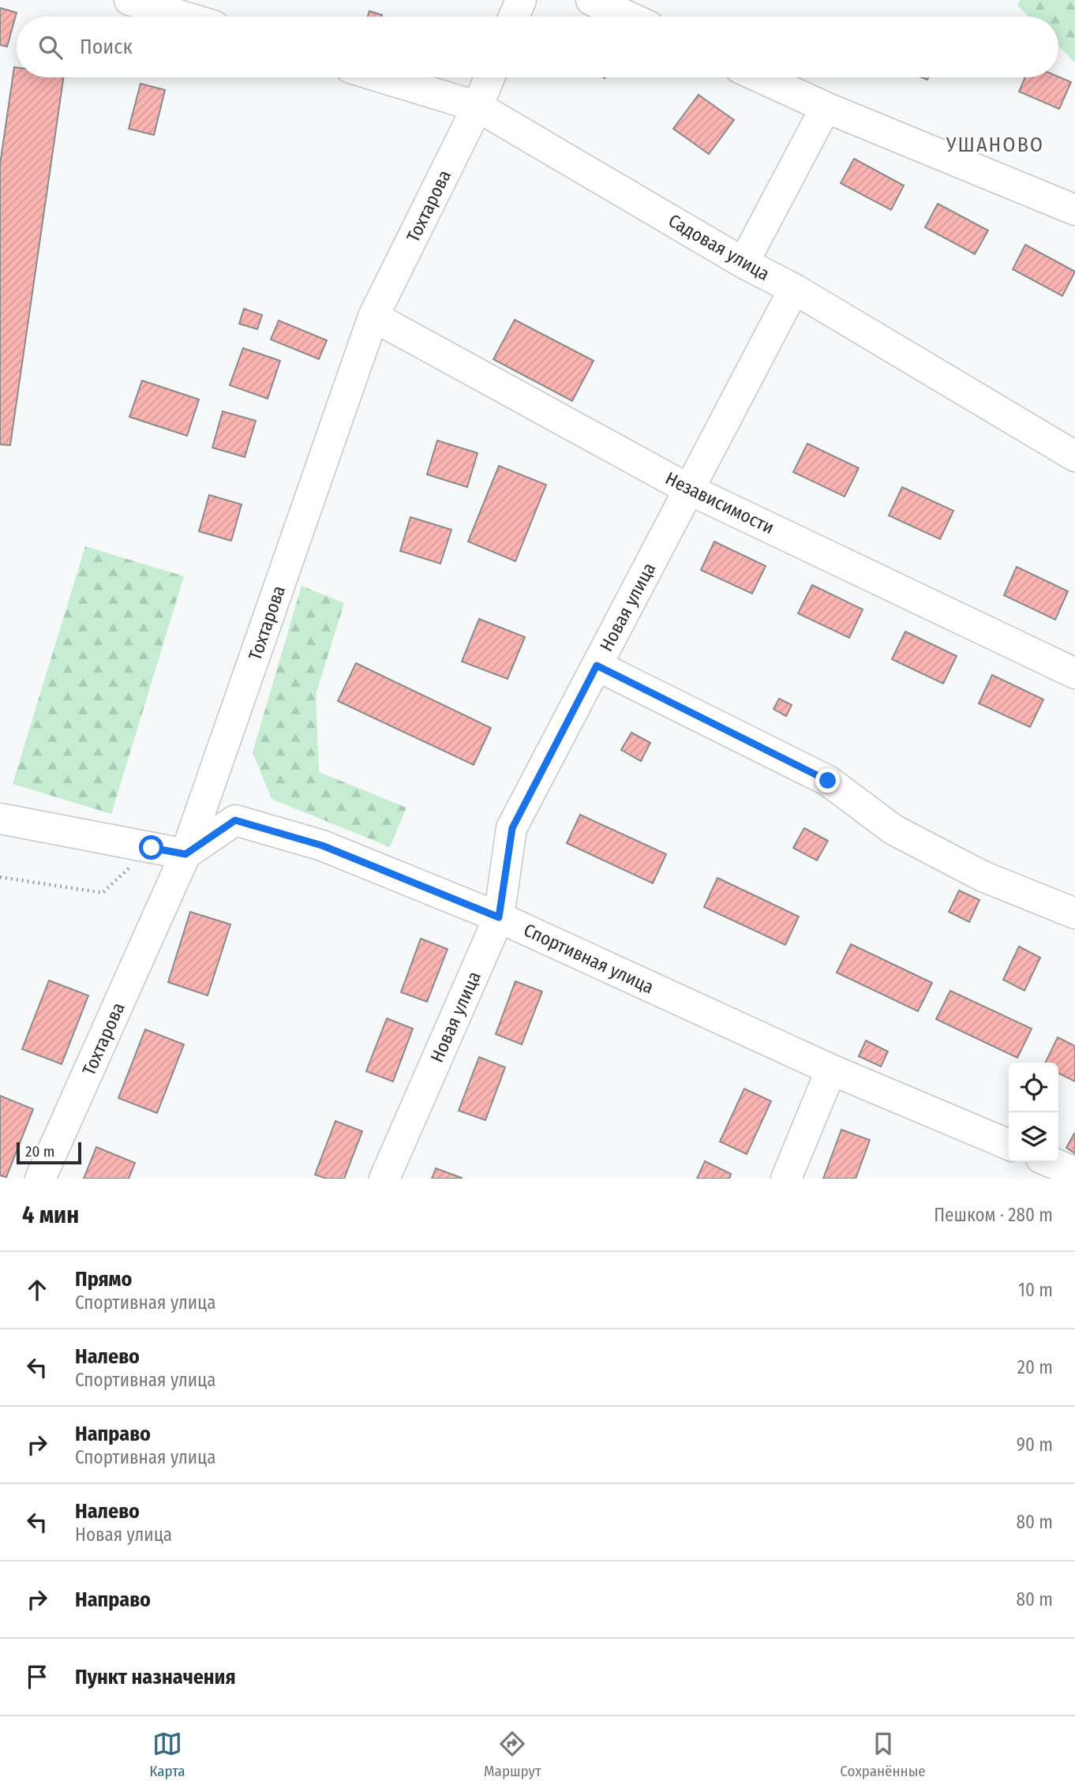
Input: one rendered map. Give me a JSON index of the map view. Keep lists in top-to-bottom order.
{
  "streets": {
    "street": [
      "Тохтарова",
      "Садовая улица",
      "Независимости",
      "Новая улица",
      "Спортивная улица"
    ]
  },
  "crossings": [
    ["Тохтарова", "Садовая улица"],
    ["Тохтарова", "Независимости"],
    ["Тохтарова", "Спортивная улица"],
    ["Садовая улица", "Новая улица"],
    ["Независимости", "Новая улица"],
    ["Новая улица", "Спортивная улица"]
  ],
  "districts": ["УШАНОВО"],
  "scale_bar": "20 m",
  "page": {
    "search": "Поиск",
    "scale": "20 m",
    "heading": ["4 мин", "Пешком · 280 m"],
    "list": [
      ["Прямо", "Спортивная улица", "10 m"],
      ["Налево", "Спортивная улица", "20 m"],
      ["Направо", "Спортивная улица", "90 m"],
      ["Налево", "Новая улица", "80 m"],
      ["Направо", "80 m"],
      "Пункт назначения"
    ],
    "nav": ["Карта", "Маршрут", "Сохранённые"]
  }
}
